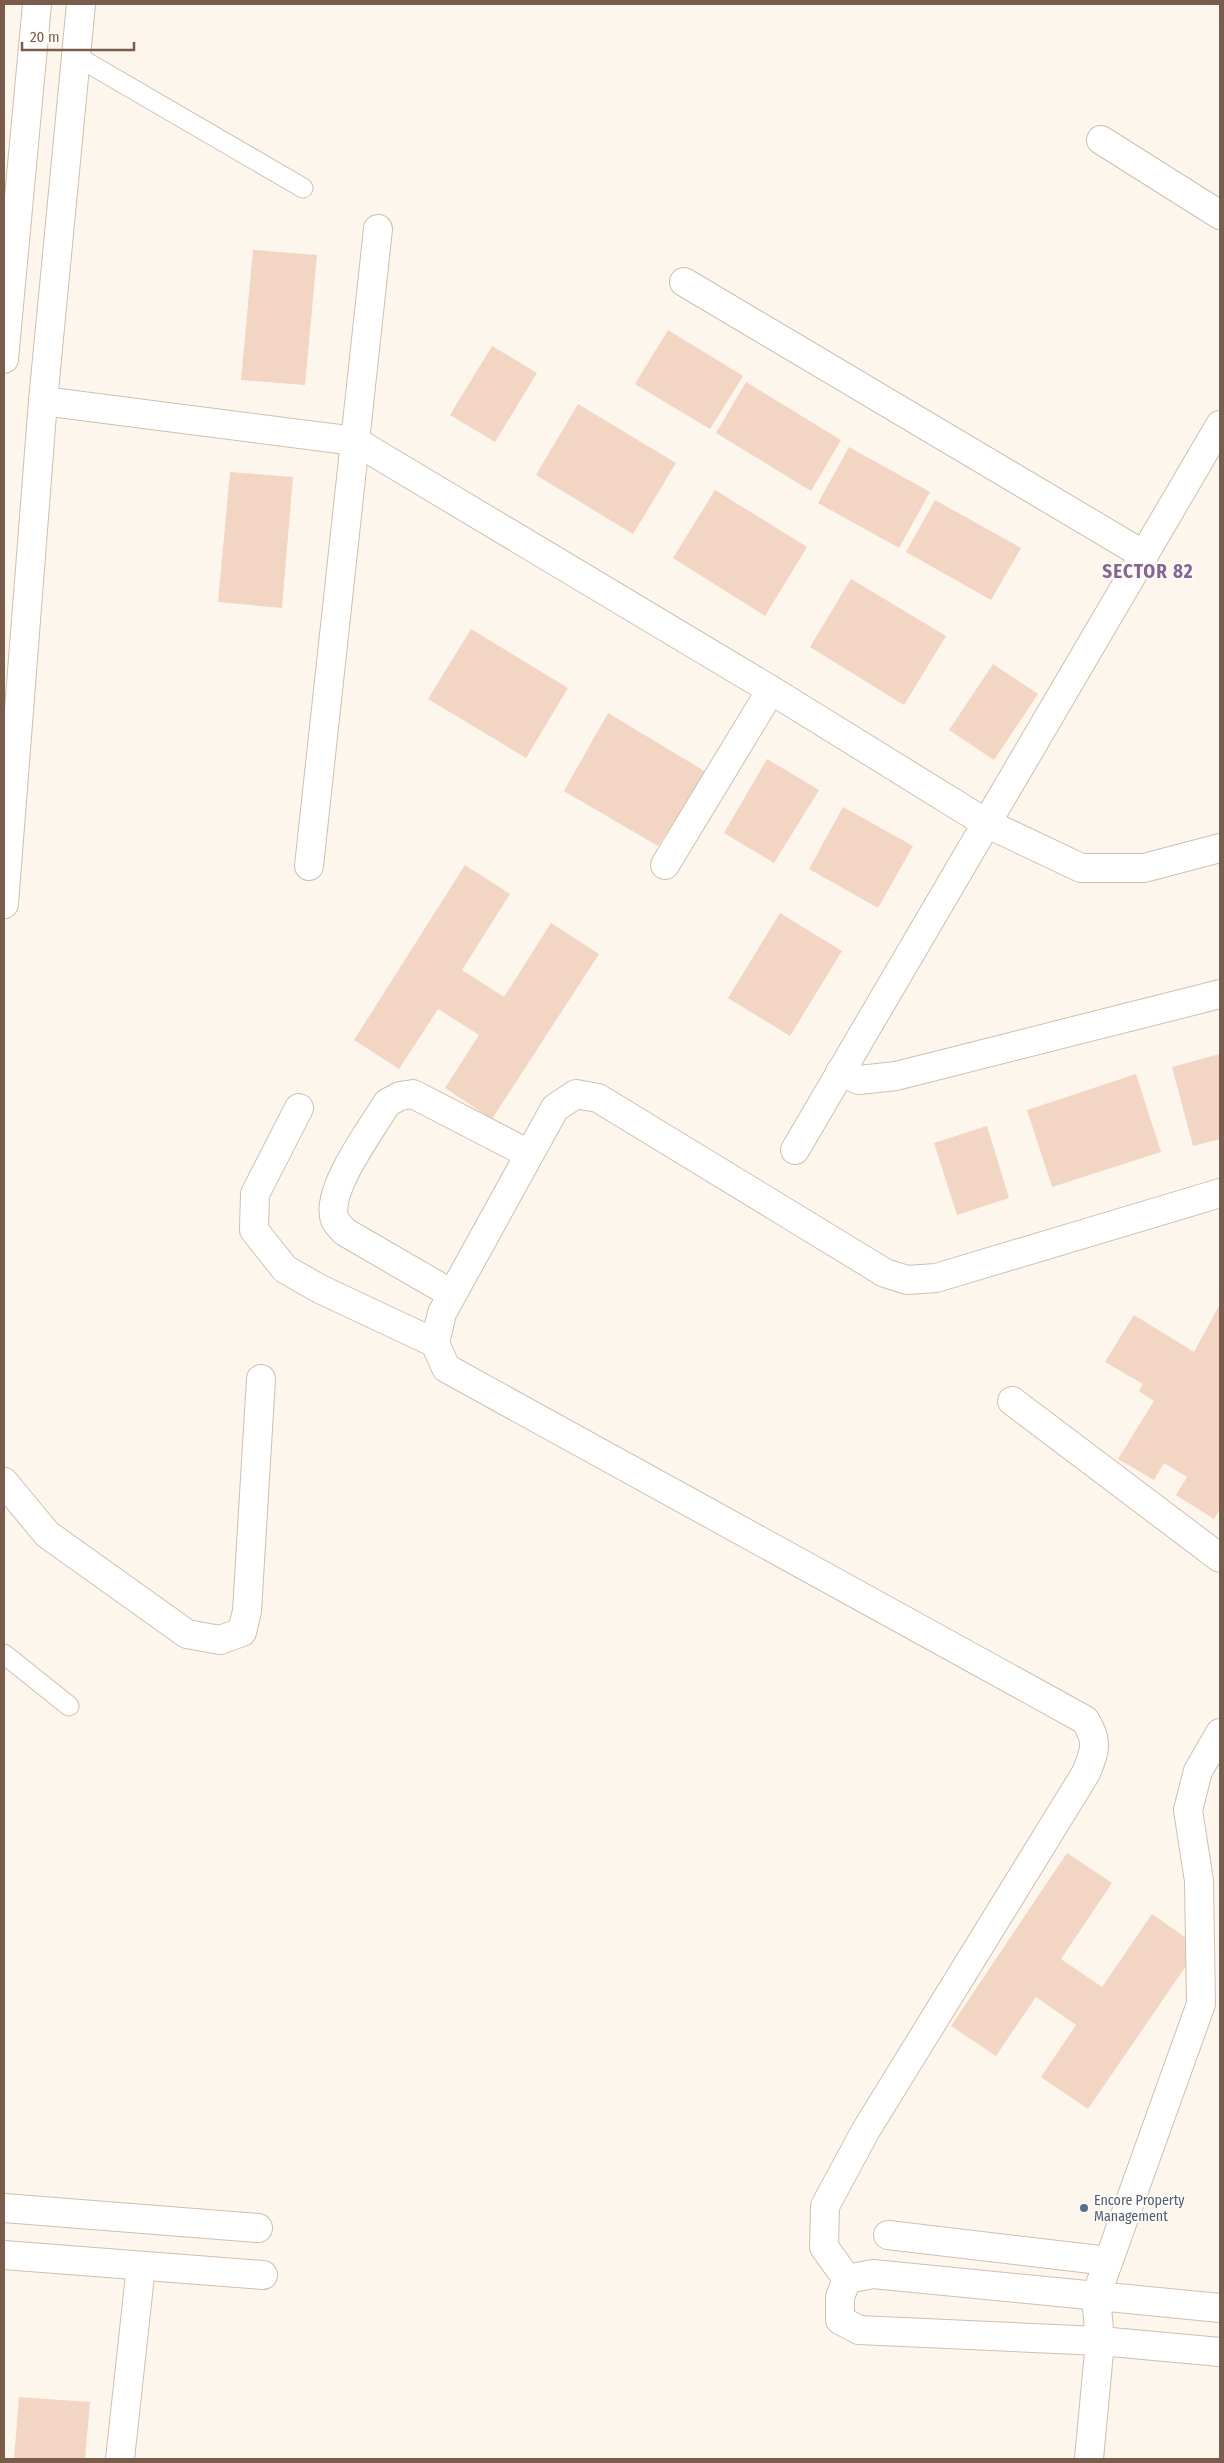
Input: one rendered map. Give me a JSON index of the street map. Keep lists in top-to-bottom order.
{
  "districts": ["SECTOR 82"],
  "places": ["Encore Property Management"],
  "scale_bar": "20 m"
}
